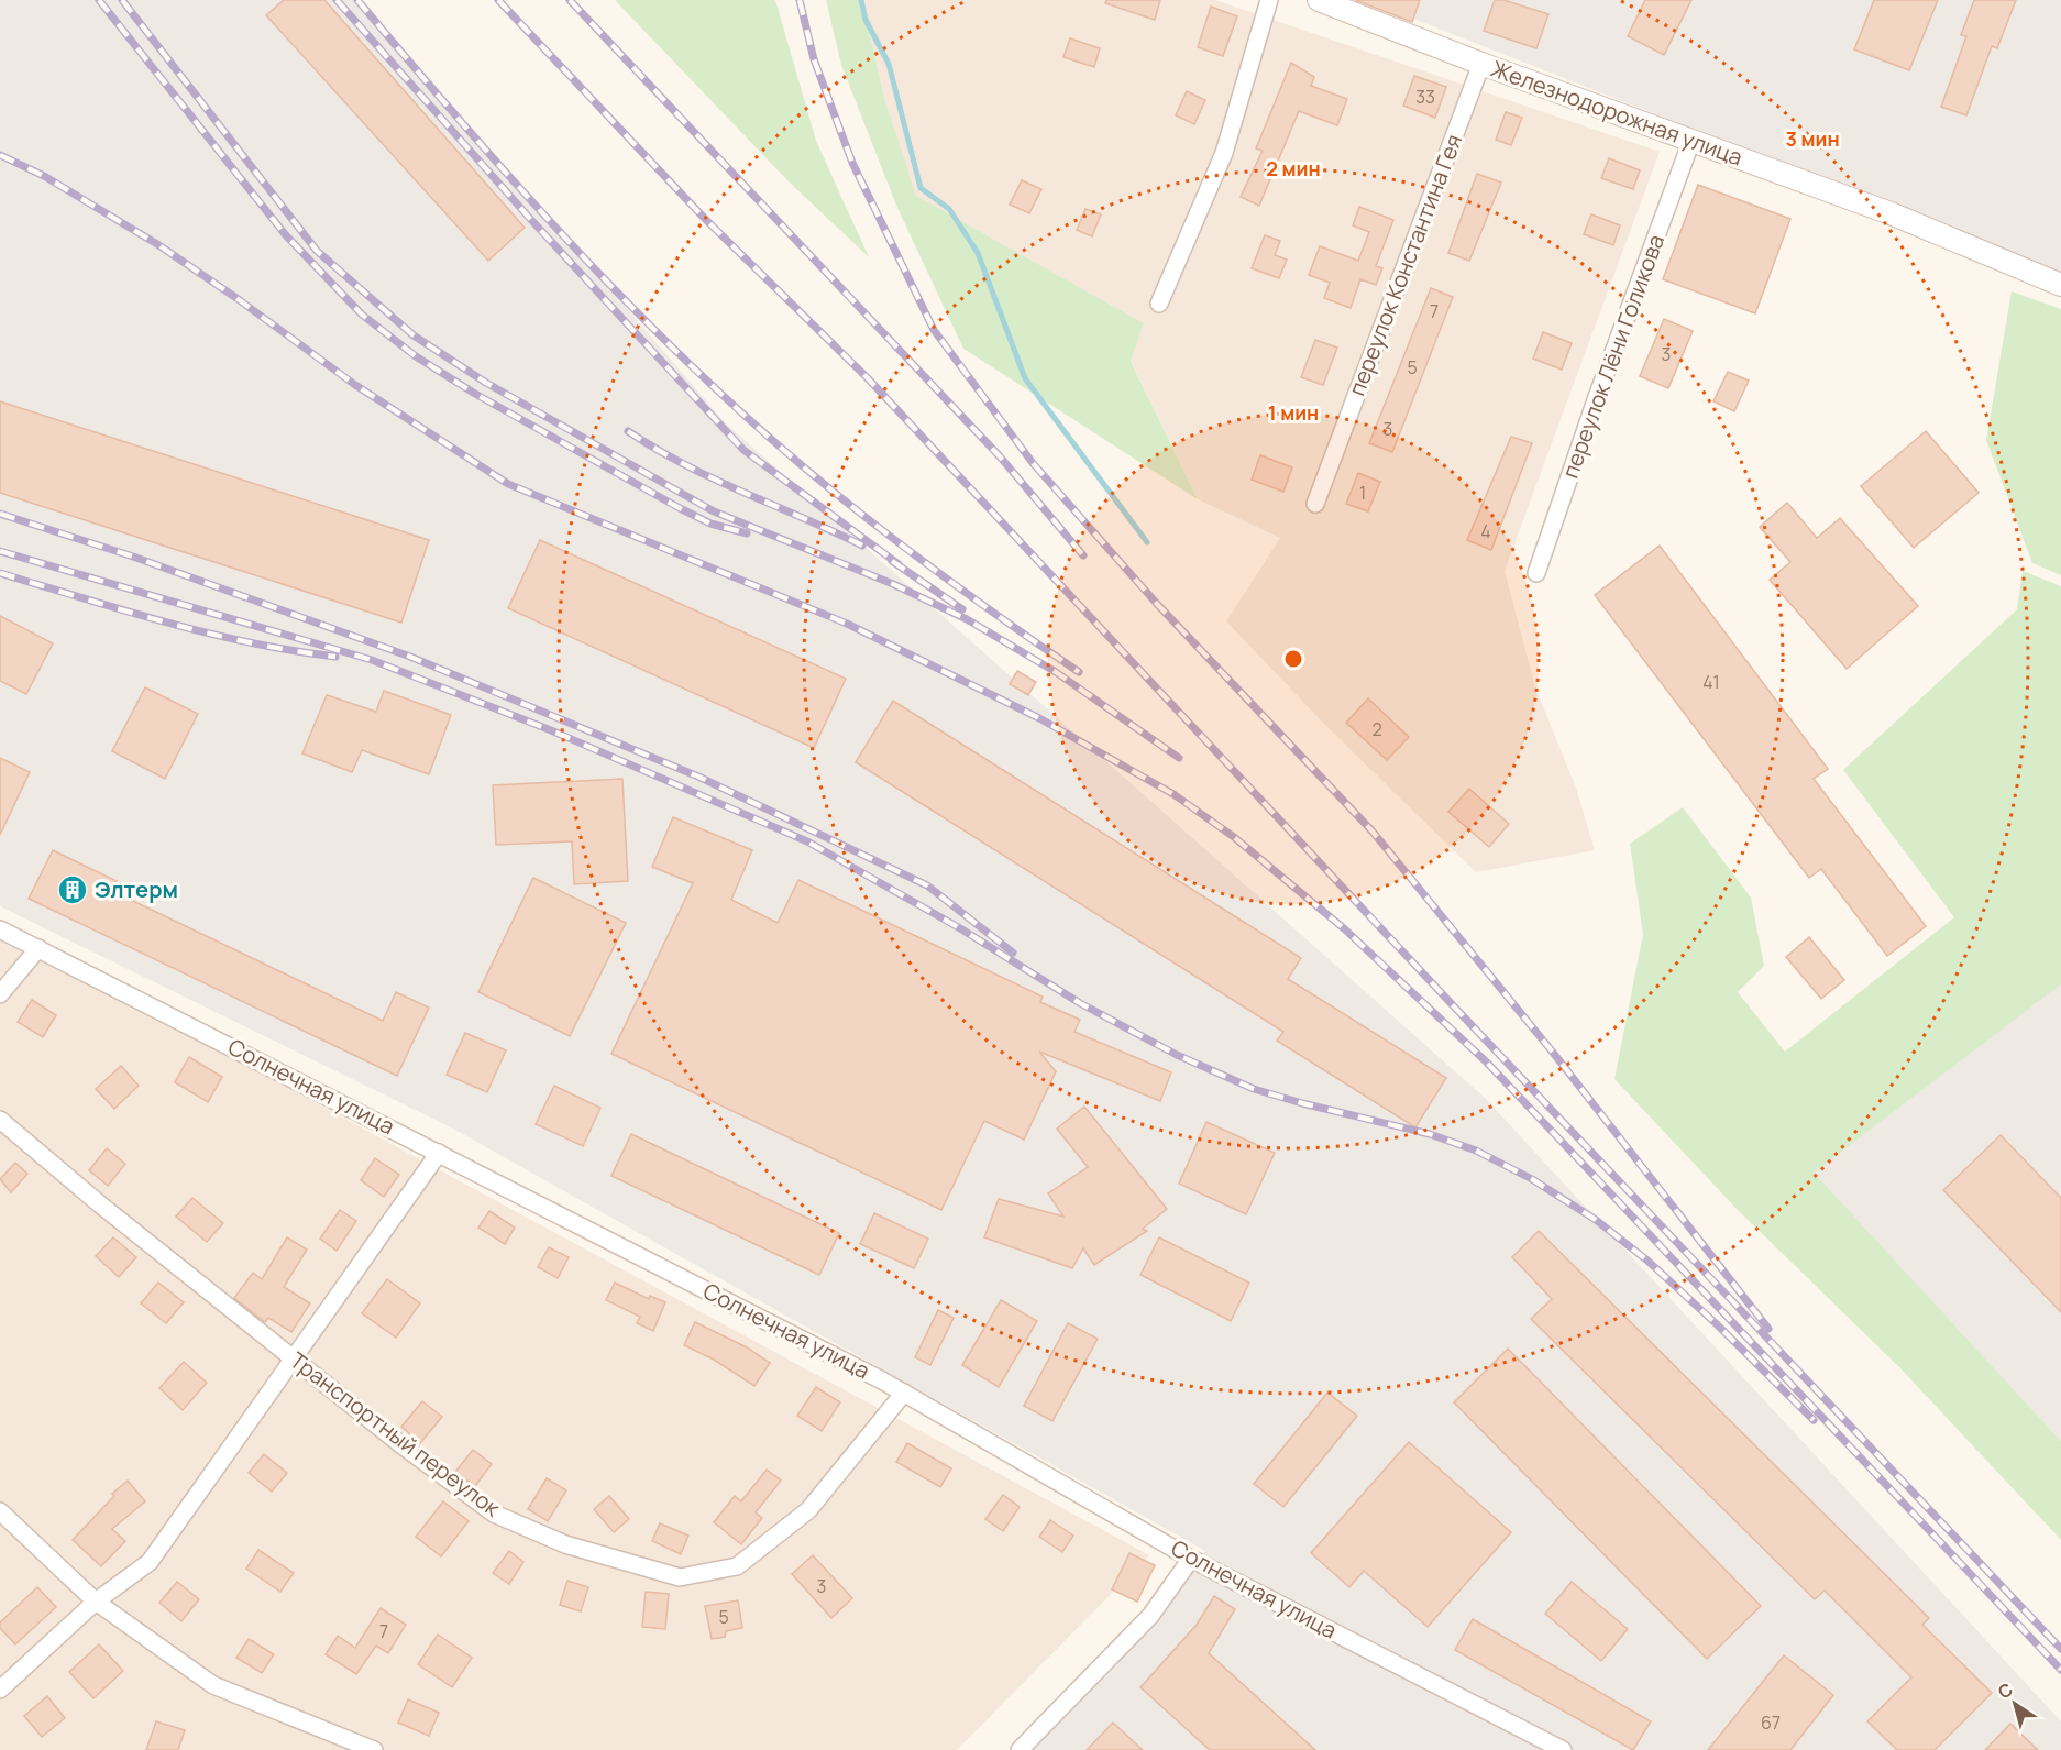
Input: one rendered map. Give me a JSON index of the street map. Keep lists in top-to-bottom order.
{
  "streets": {
    "street": [
      "Железнодорожная улица",
      "переулок Константина Гея",
      "переулок Лёни Голикова",
      "Солнечная улица",
      "Транспортный переулок"
    ]
  },
  "crossings": [
    ["Железнодорожная улица", "переулок Константина Гея"],
    ["Железнодорожная улица", "переулок Лёни Голикова"],
    ["Солнечная улица", "Транспортный переулок"]
  ],
  "places": {
    "building": ["Элтерм"]
  },
  "house_numbers": [
    "33",
    "7",
    "3",
    "5",
    "3",
    "1",
    "4",
    "41",
    "2",
    "3",
    "5",
    "7",
    "67"
  ],
  "north": "top left",
  "rings": ["3 мин", "2 мин", "1 мин"]
}
